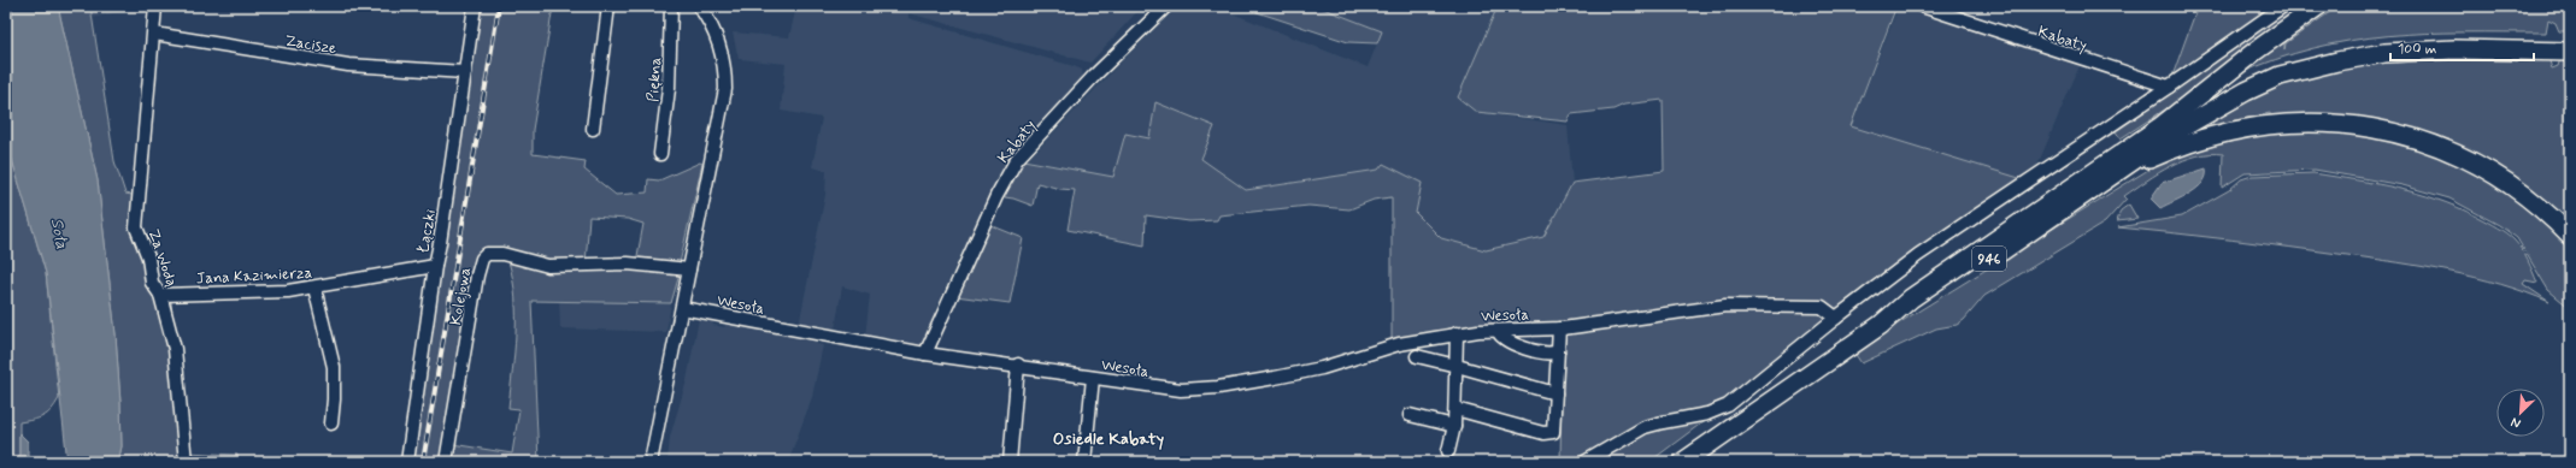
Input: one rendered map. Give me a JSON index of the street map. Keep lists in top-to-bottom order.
{
  "streets": {
    "highway": ["946"],
    "street": [
      "Kabaty",
      "Zacisze",
      "Piękna",
      "Łączki",
      "Za Wodą",
      "Jana Kazimierza",
      "Kolejowa",
      "Wesoła"
    ]
  },
  "crossings": [
    ["Kabaty", "Wesoła"],
    ["Zacisze", "Łączki"],
    ["Zacisze", "Za Wodą"],
    ["Łączki", "Jana Kazimierza"],
    ["Za Wodą", "Jana Kazimierza"]
  ],
  "districts": ["Osiedle Kabaty"],
  "water": ["Soła"],
  "scale_bar": "100 m",
  "north": "bottom left"
}
